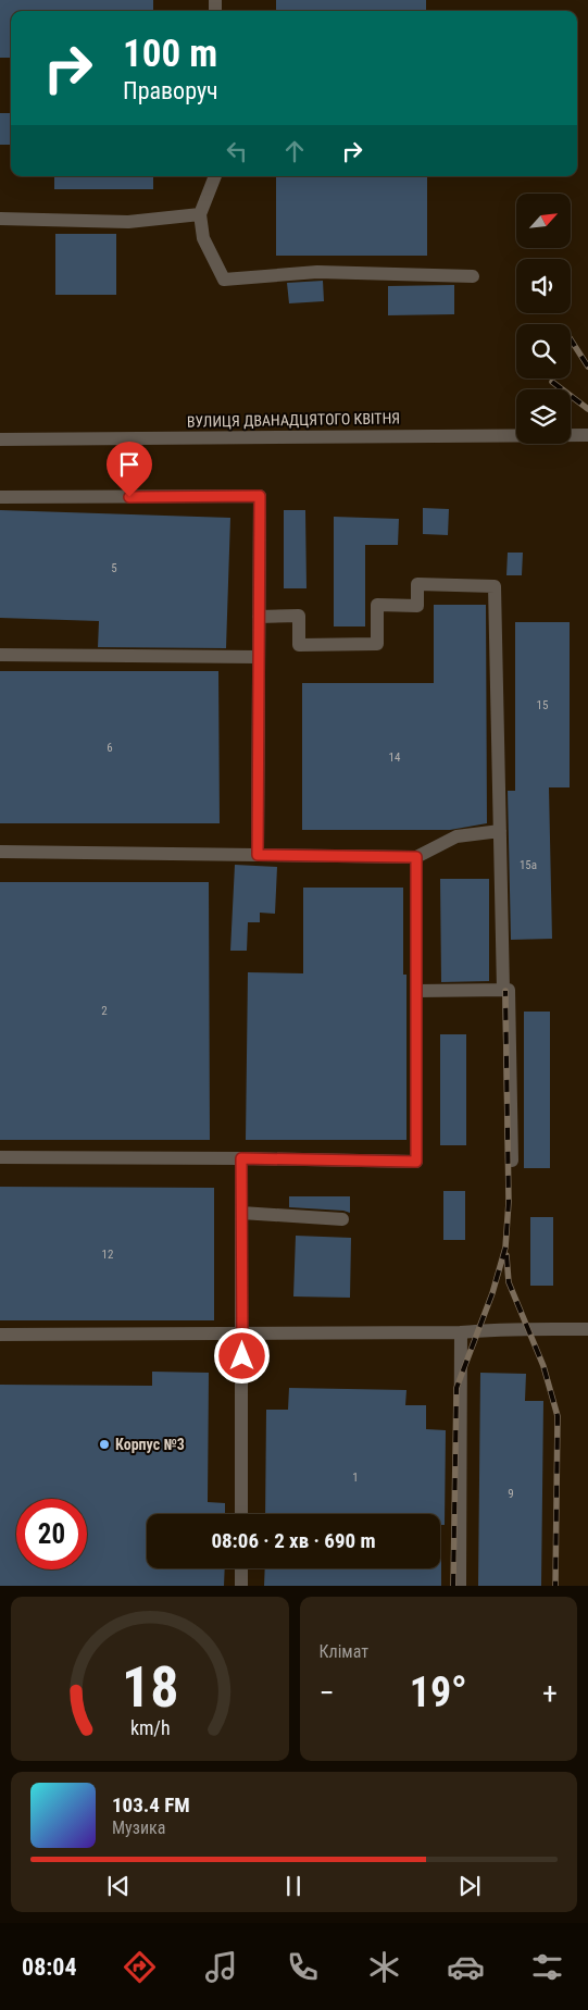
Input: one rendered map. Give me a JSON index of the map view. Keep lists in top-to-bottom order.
{
  "streets": {
    "street": ["ВУЛИЦЯ ДВАНАДЦЯТОГО КВІТНЯ"]
  },
  "places": ["Корпус №3"],
  "house_numbers": [
    "5",
    "15",
    "6",
    "14",
    "15а",
    "2",
    "12",
    "1",
    "9"
  ],
  "north": "top right",
  "page": {
    "turn": ["100 m", "Праворуч"],
    "limit": "20",
    "trip": "08:06 · 2 хв · 690 m",
    "tile": "Клімат",
    "heat": ["−", "19°", "+"],
    "song": ["103.4 FM", "Музика"],
    "tabs": "08:04",
    "gauge": ["18", "km/h"]
  }
}
